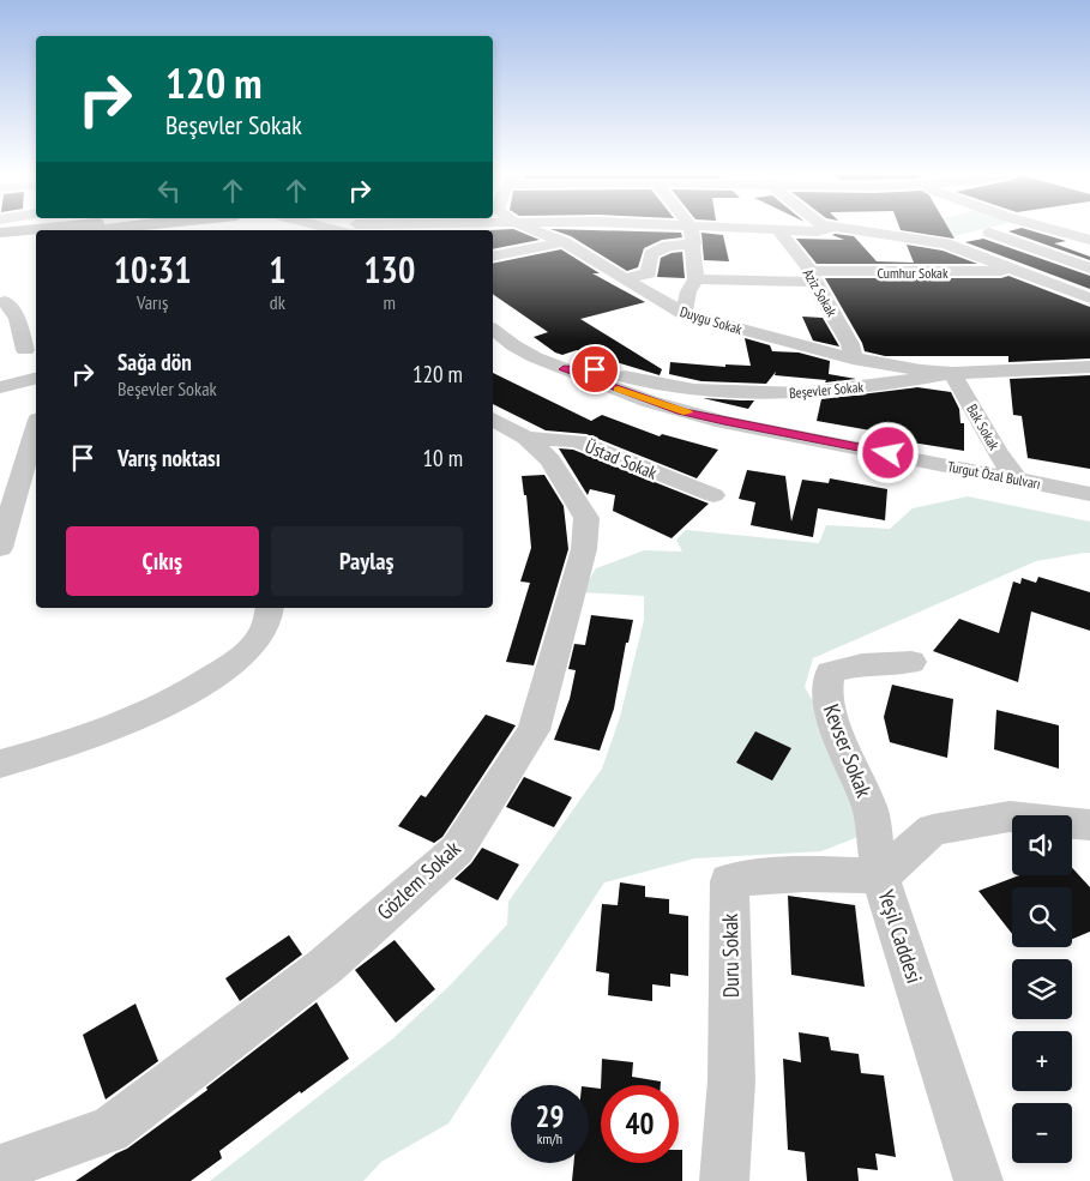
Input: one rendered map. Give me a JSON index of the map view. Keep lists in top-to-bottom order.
{
  "streets": {
    "street": [
      "Cumhur Sokak",
      "Aziz Sokak",
      "Duygu Sokak",
      "Beşevler Sokak",
      "Bak Sokak",
      "Üstad Sokak",
      "Turgut Özal Bulvarı",
      "Kevser Sokak",
      "Gözlem Sokak",
      "Yeşil Caddesi",
      "Duru Sokak"
    ]
  },
  "crossings": [
    ["Cumhur Sokak", "Aziz Sokak"],
    ["Aziz Sokak", "Duygu Sokak"],
    ["Duygu Sokak", "Beşevler Sokak"],
    ["Duygu Sokak", "Bak Sokak"],
    ["Beşevler Sokak", "Bak Sokak"],
    ["Beşevler Sokak", "Turgut Özal Bulvarı"],
    ["Bak Sokak", "Turgut Özal Bulvarı"],
    ["Üstad Sokak", "Gözlem Sokak"],
    ["Kevser Sokak", "Yeşil Caddesi"],
    ["Kevser Sokak", "Duru Sokak"],
    ["Yeşil Caddesi", "Duru Sokak"]
  ],
  "page": {
    "turn": ["120 m", "Beşevler Sokak"],
    "eta": [
      "10:31",
      "Varış",
      "1",
      "dk",
      "130",
      "m"
    ],
    "list": [
      {
        "name": "Sağa dön",
        "note": "Beşevler Sokak",
        "value": "120 m"
      },
      {
        "name": "Varış noktası",
        "value": "10 m"
      }
    ],
    "buttons": ["Çıkış", "Paylaş"],
    "map_buttons": ["+", "−"],
    "speed": "29 km/h",
    "limit": "40"
  }
}
